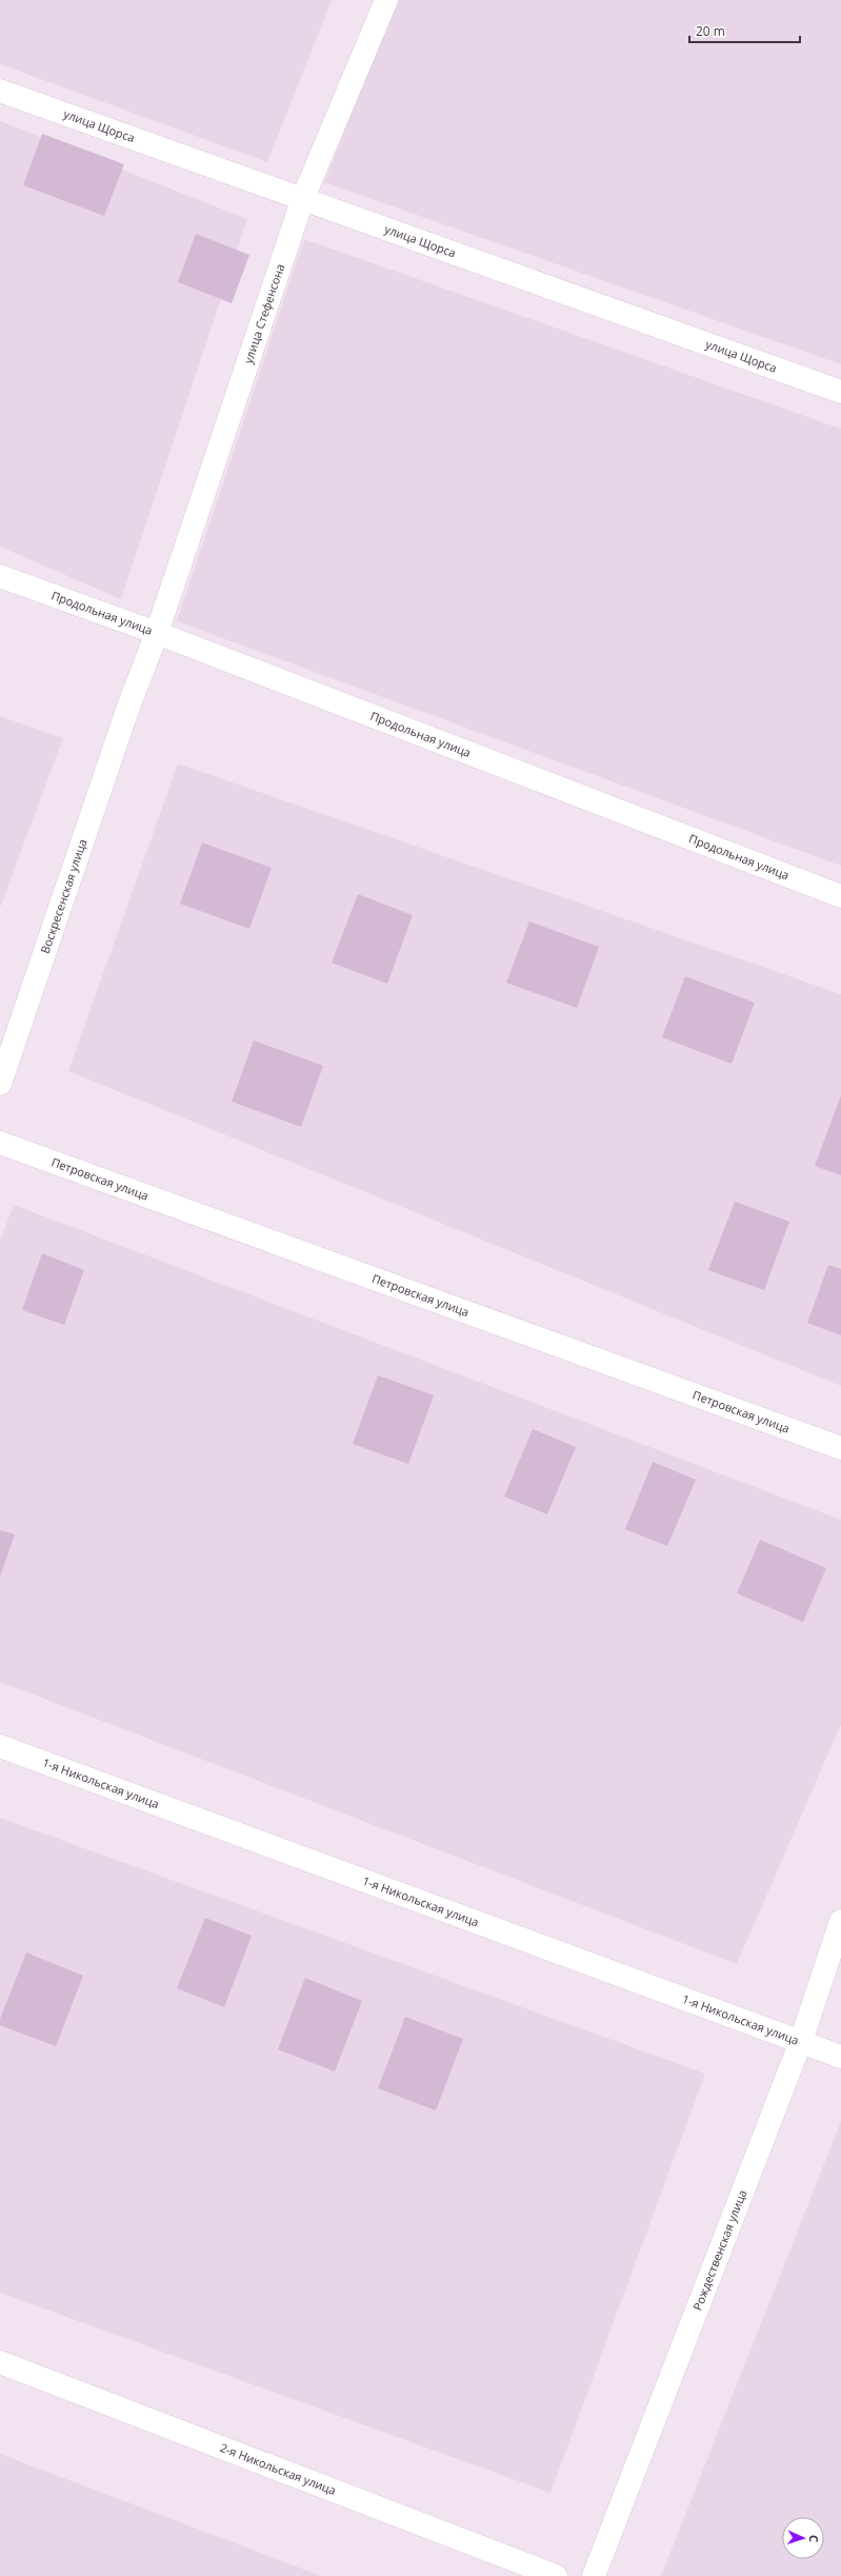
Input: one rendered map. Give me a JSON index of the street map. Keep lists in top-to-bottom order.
{
  "streets": {
    "street": [
      "улица Щорса",
      "улица Стефенсона",
      "Продольная улица",
      "Воскресенская улица",
      "Петровская улица",
      "1-я Никольская улица",
      "Рождественская улица",
      "2-я Никольская улица"
    ]
  },
  "crossings": [
    ["улица Щорса", "улица Стефенсона"],
    ["улица Стефенсона", "Продольная улица"],
    ["улица Стефенсона", "Воскресенская улица"],
    ["1-я Никольская улица", "Рождественская улица"]
  ],
  "scale_bar": "20 m",
  "north": "right"
}
